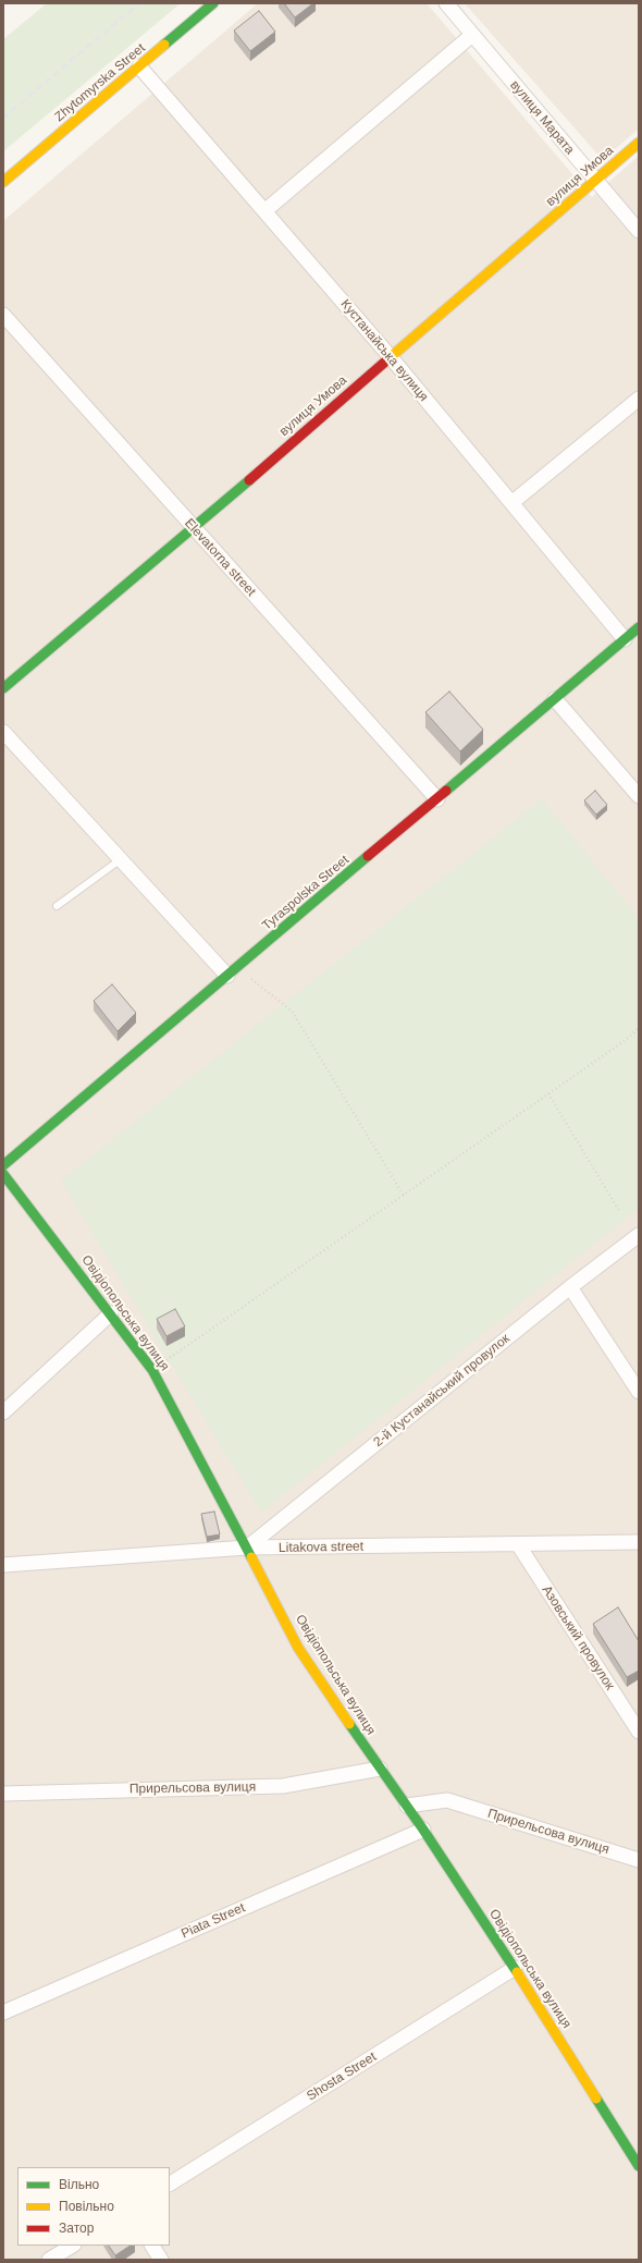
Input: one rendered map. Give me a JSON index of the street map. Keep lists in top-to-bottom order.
{
  "streets": {
    "street": [
      "Zhytomyrska Street",
      "вулиця Марата",
      "вулиця Умова",
      "Кустанайська вулиця",
      "Elevatorna street",
      "Tyraspolska Street",
      "Овідіопольська вулиця",
      "2-й Кустанайський провулок",
      "Litakova street",
      "Азовський провулок",
      "Прирельсова вулиця",
      "Piata Street",
      "Shosta Street"
    ]
  },
  "crossings": [
    ["Zhytomyrska Street", "Кустанайська вулиця"],
    ["вулиця Марата", "вулиця Умова"],
    ["вулиця Умова", "Кустанайська вулиця"],
    ["вулиця Умова", "Elevatorna street"],
    ["Кустанайська вулиця", "Tyraspolska Street"],
    ["Elevatorna street", "Tyraspolska Street"],
    ["Овідіопольська вулиця", "2-й Кустанайський провулок"],
    ["Овідіопольська вулиця", "Litakova street"],
    ["Овідіопольська вулиця", "Прирельсова вулиця"],
    ["Овідіопольська вулиця", "Piata Street"],
    ["Овідіопольська вулиця", "Shosta Street"],
    ["2-й Кустанайський провулок", "Litakova street"],
    ["Litakova street", "Азовський провулок"]
  ],
  "legend": ["Вільно", "Повільно", "Затор"]
}
